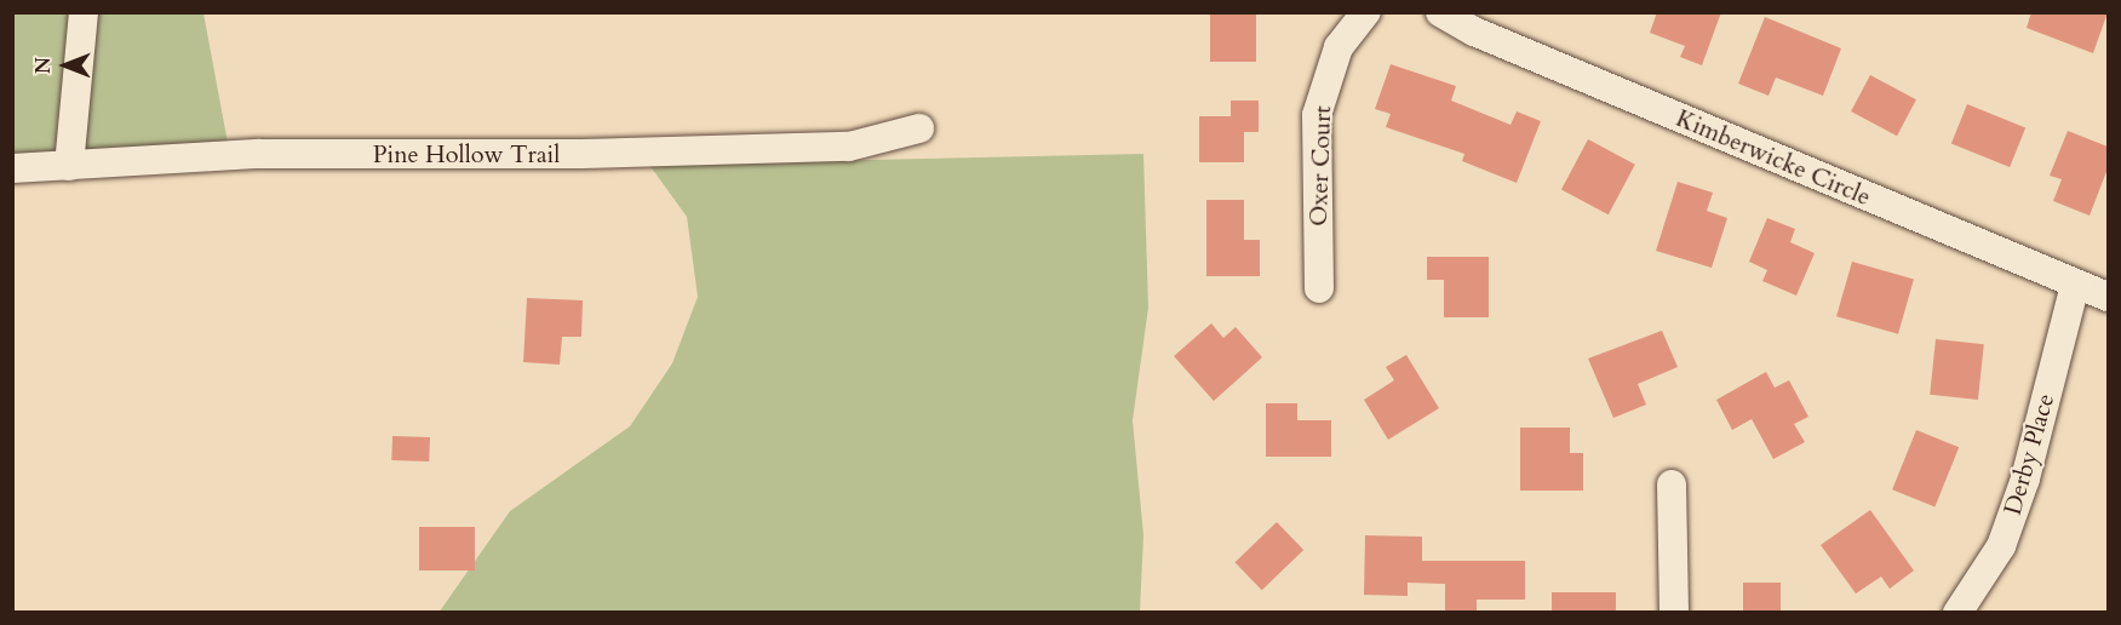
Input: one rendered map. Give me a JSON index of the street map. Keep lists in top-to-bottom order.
{
  "streets": {
    "street": [
      "Pine Hollow Trail",
      "Kimberwicke Circle",
      "Oxer Court",
      "Derby Place"
    ]
  },
  "crossings": [
    ["Kimberwicke Circle", "Derby Place"]
  ],
  "north": "left"
}
